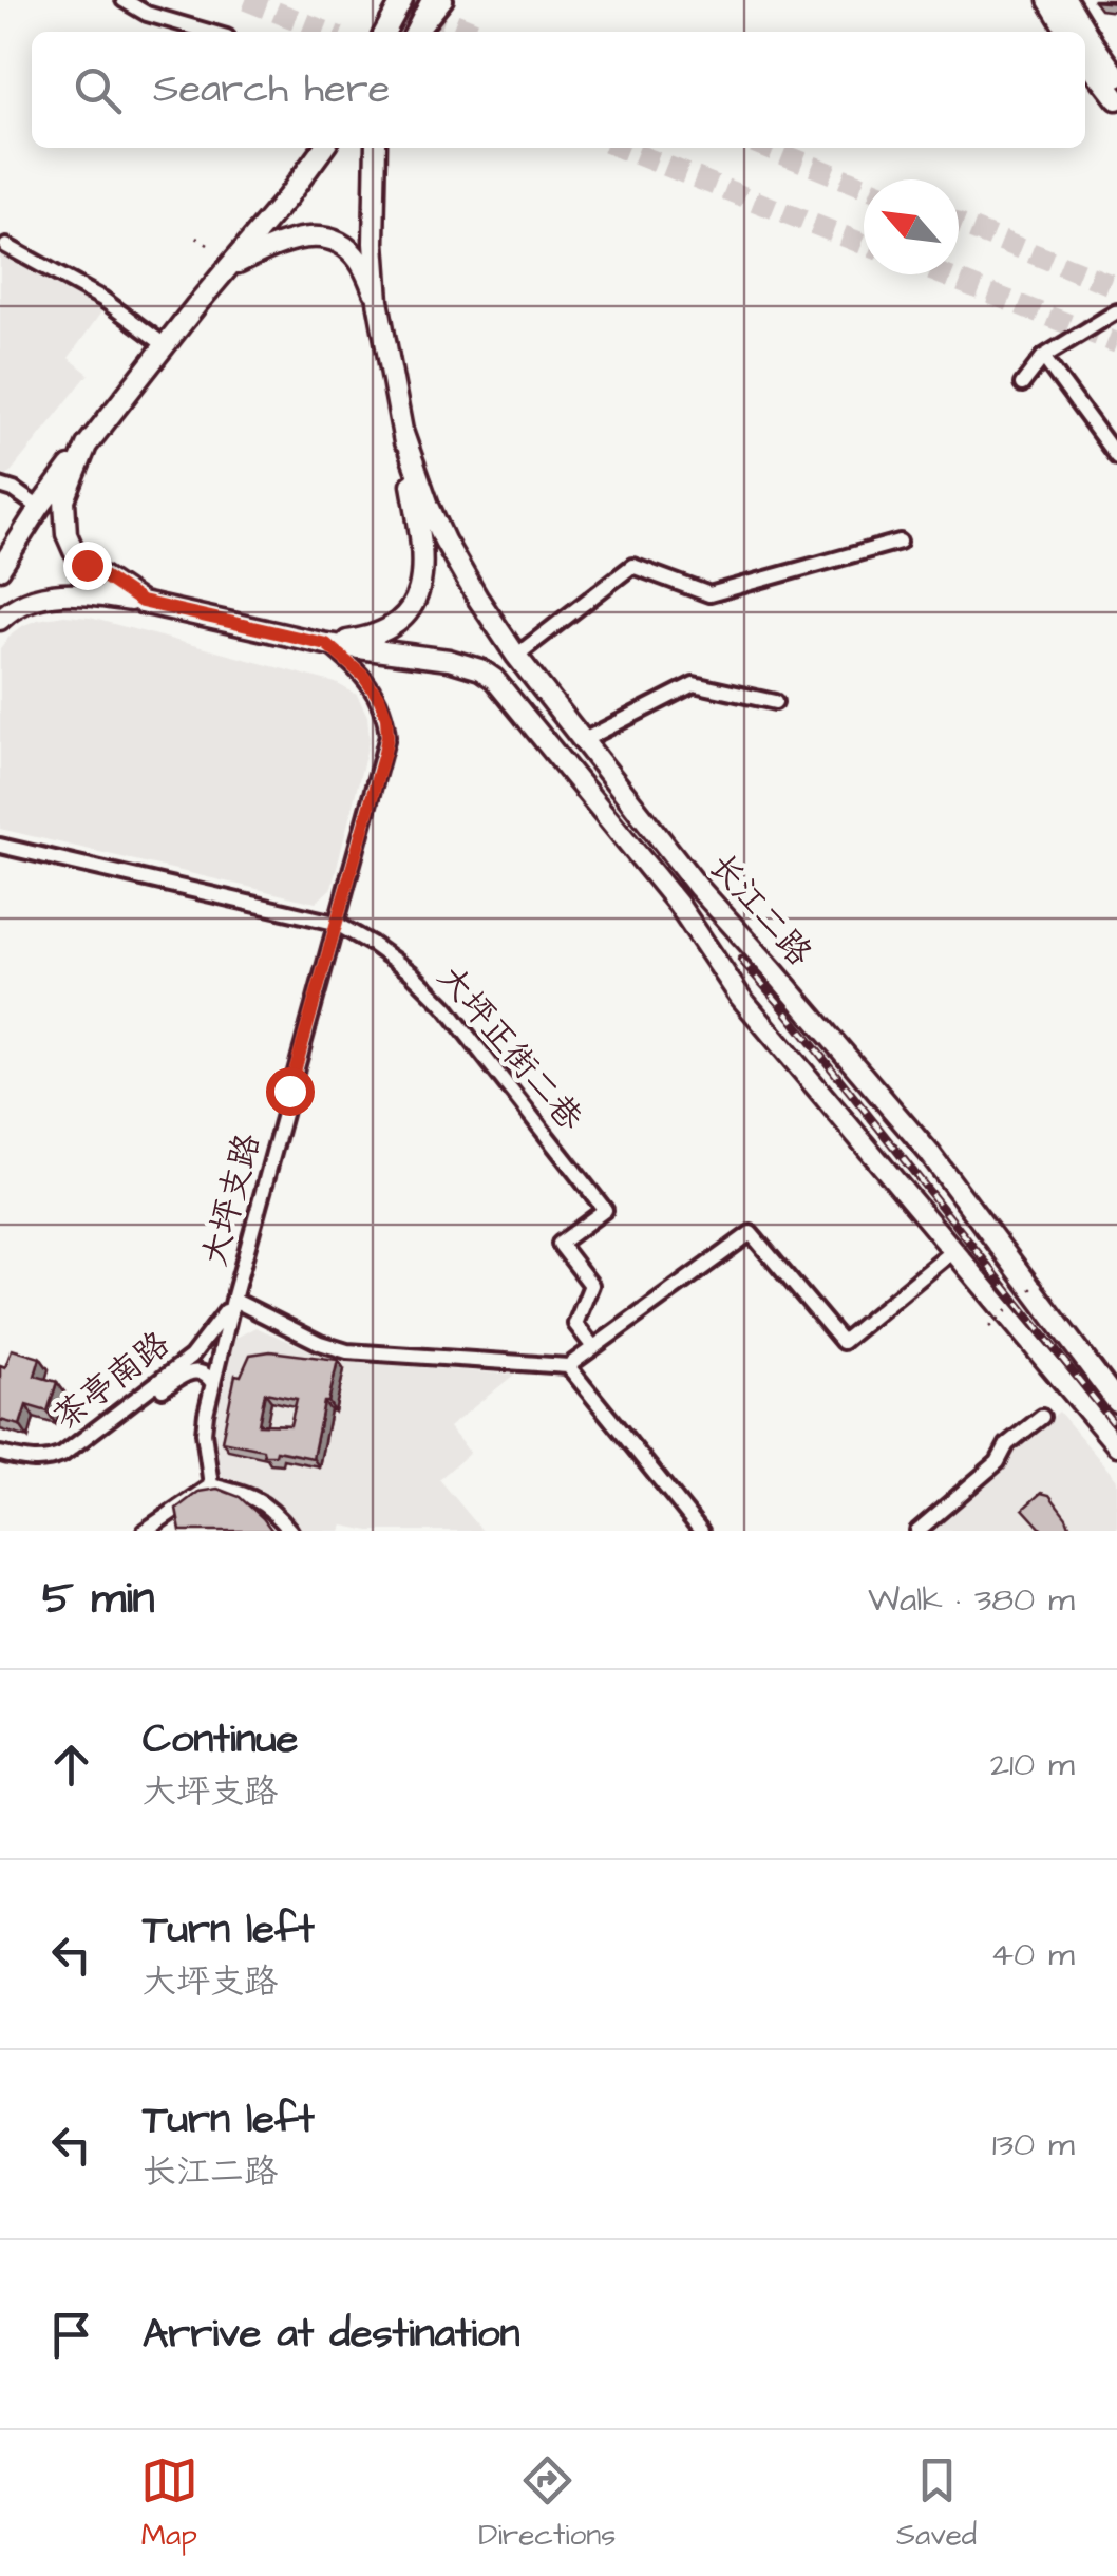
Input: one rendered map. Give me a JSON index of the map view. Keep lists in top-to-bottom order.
{
  "streets": {
    "main road": ["长江二路"],
    "street": ["大坪正街二巷", "大坪支路", "茶亭南路"]
  },
  "crossings": [
    ["长江二路", "大坪支路"],
    ["大坪正街二巷", "大坪支路"],
    ["大坪支路", "茶亭南路"]
  ],
  "north": "top left",
  "page": {
    "search": "Search here",
    "heading": ["5 min", "Walk · 380 m"],
    "list": [
      ["Continue", "大坪支路", "210 m"],
      ["Turn left", "大坪支路", "40 m"],
      ["Turn left", "长江二路", "130 m"],
      "Arrive at destination"
    ],
    "nav": ["Map", "Directions", "Saved"]
  }
}
